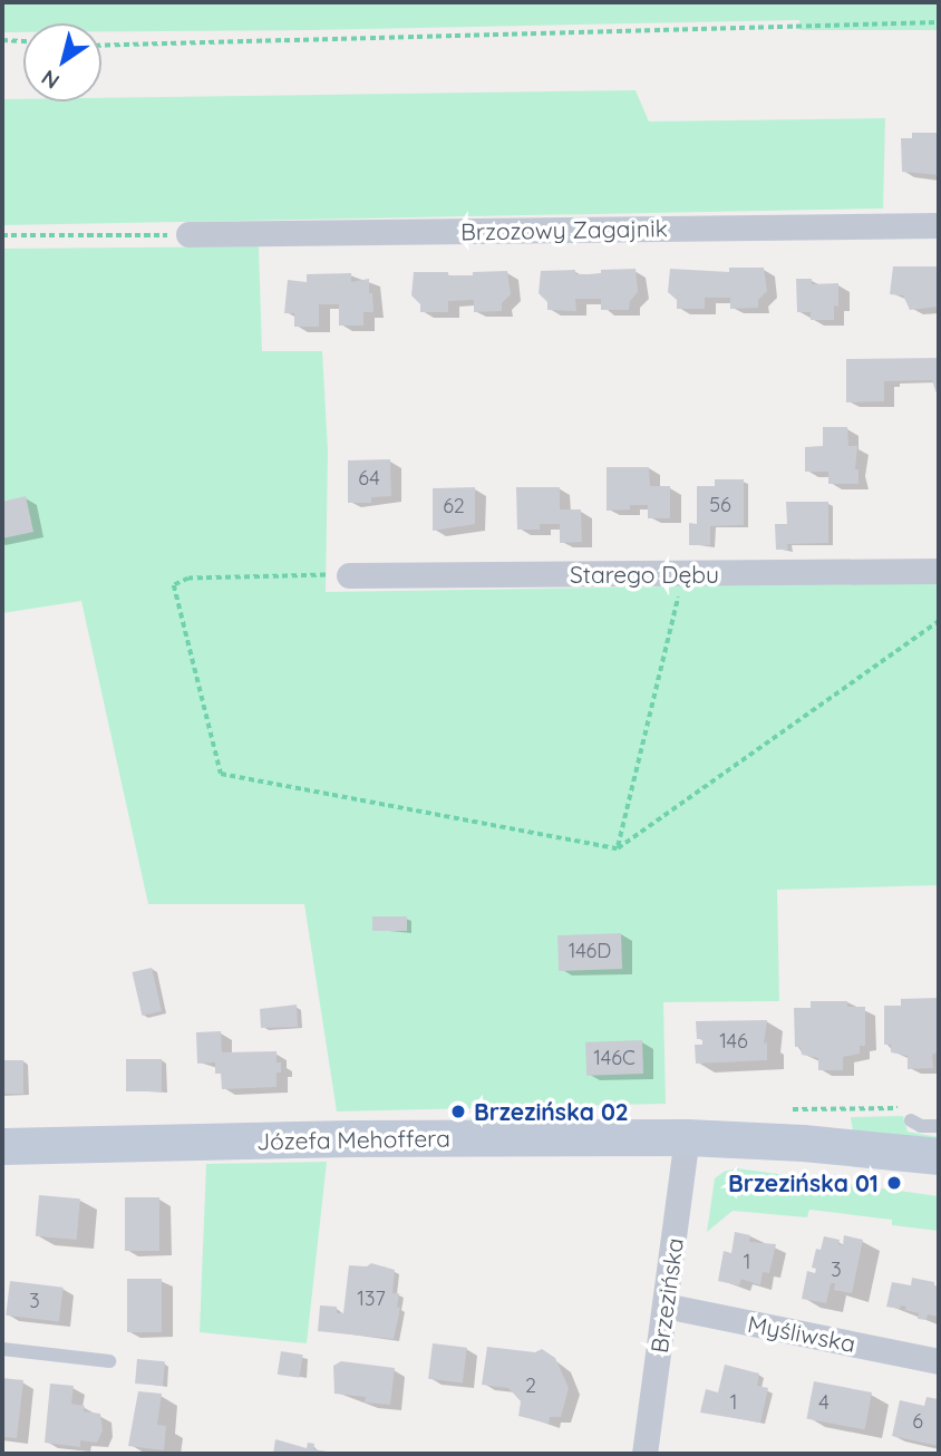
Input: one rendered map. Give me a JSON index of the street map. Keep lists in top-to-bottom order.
{
  "streets": {
    "street": [
      "Brzozowy Zagajnik",
      "Starego Dębu",
      "Józefa Mehoffera",
      "Brzezińska",
      "Myśliwska"
    ]
  },
  "crossings": [
    ["Józefa Mehoffera", "Brzezińska"],
    ["Brzezińska", "Myśliwska"]
  ],
  "places": ["Brzezińska 02", "Brzezińska 01"],
  "house_numbers": [
    "64",
    "56",
    "62",
    "146D",
    "146",
    "146C",
    "1",
    "3",
    "137",
    "3",
    "2",
    "1",
    "4",
    "6"
  ],
  "north": "bottom left"
}
